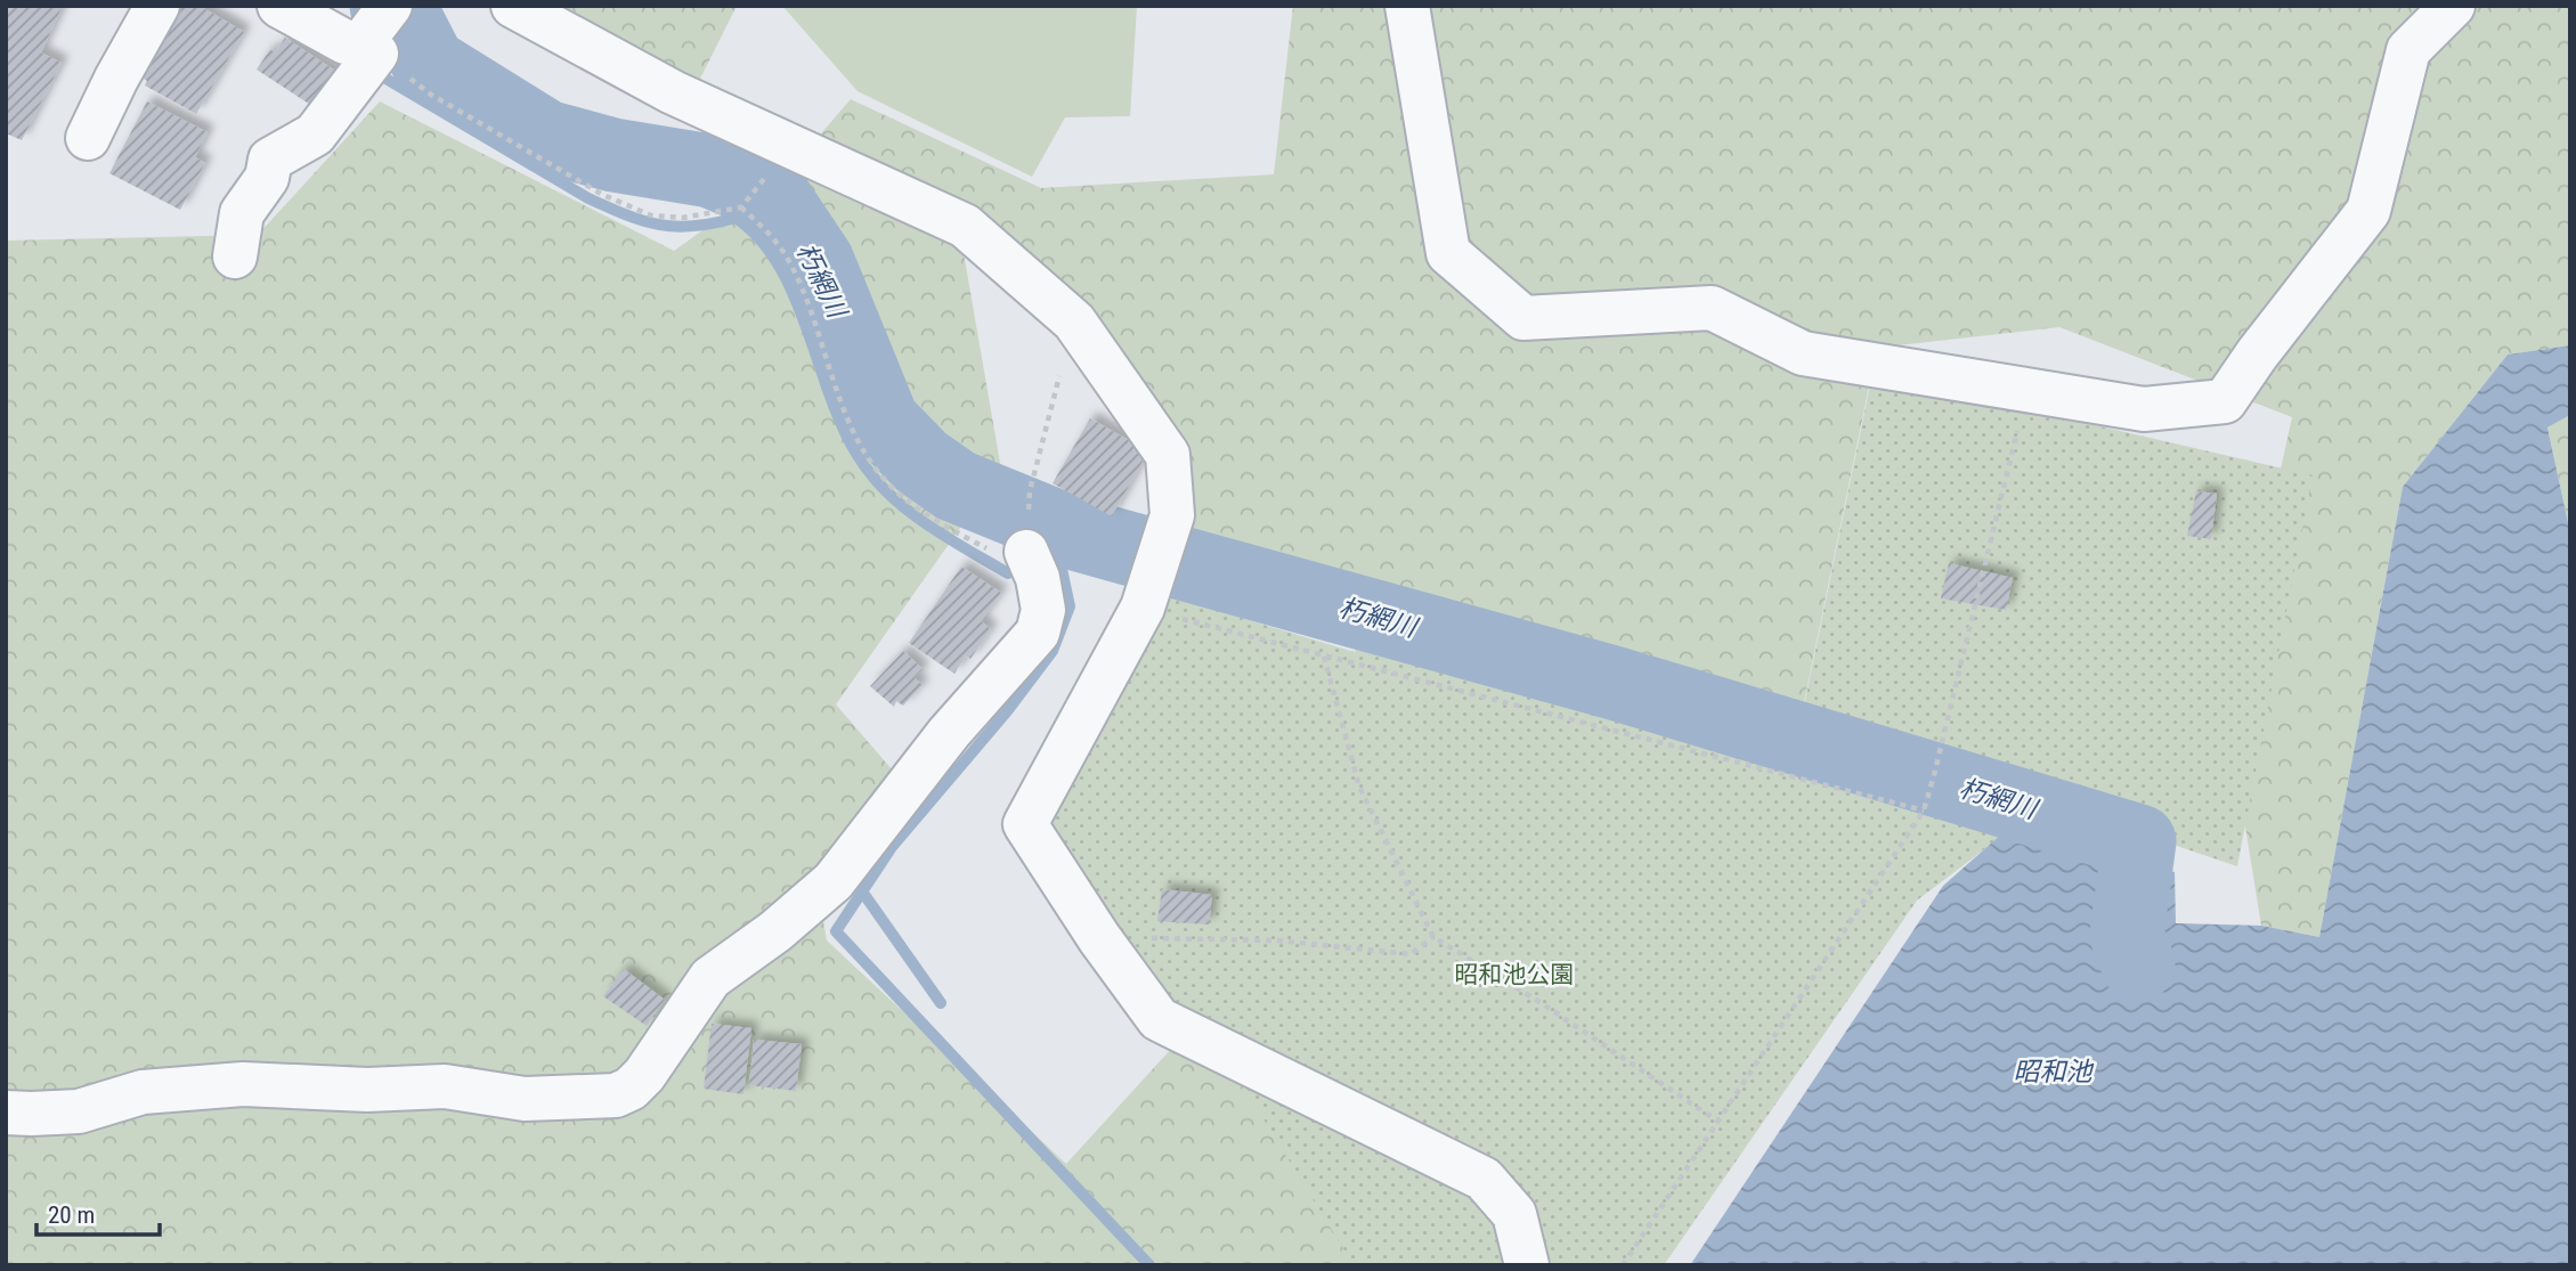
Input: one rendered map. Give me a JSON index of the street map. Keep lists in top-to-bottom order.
{
  "water": ["朽網川", "昭和池"],
  "parks": ["昭和池公園"],
  "scale_bar": "20 m"
}
